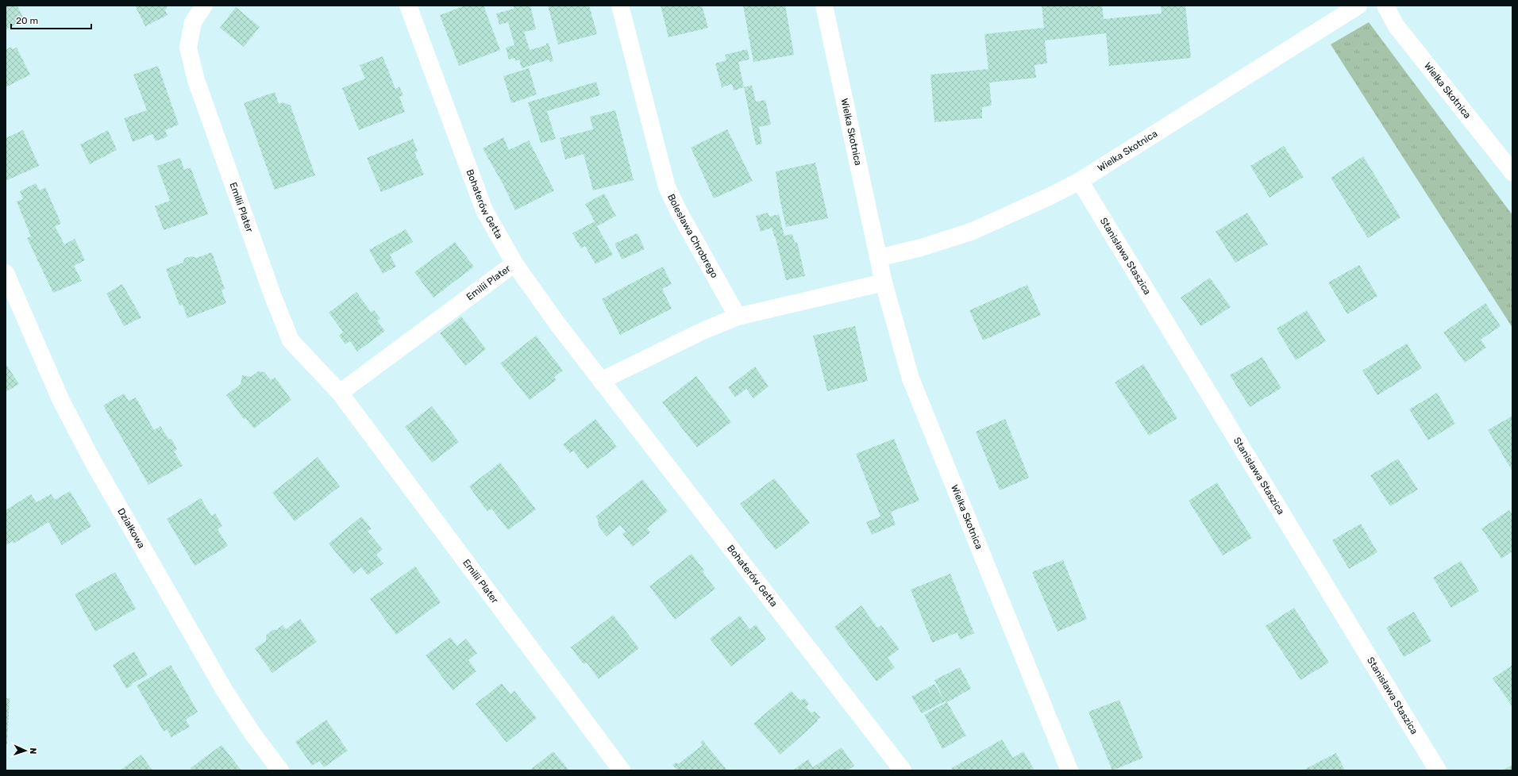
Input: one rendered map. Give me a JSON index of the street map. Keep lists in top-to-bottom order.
{
  "streets": {
    "street": [
      "Wielka Skotnica",
      "Bohaterów Getta",
      "Emilii Plater",
      "Bolesława Chrobrego",
      "Stanisława Staszica",
      "Działkowa"
    ]
  },
  "crossings": [
    ["Wielka Skotnica", "Stanisława Staszica"],
    ["Bohaterów Getta", "Emilii Plater"]
  ],
  "scale_bar": "20 m",
  "north": "right"
}
